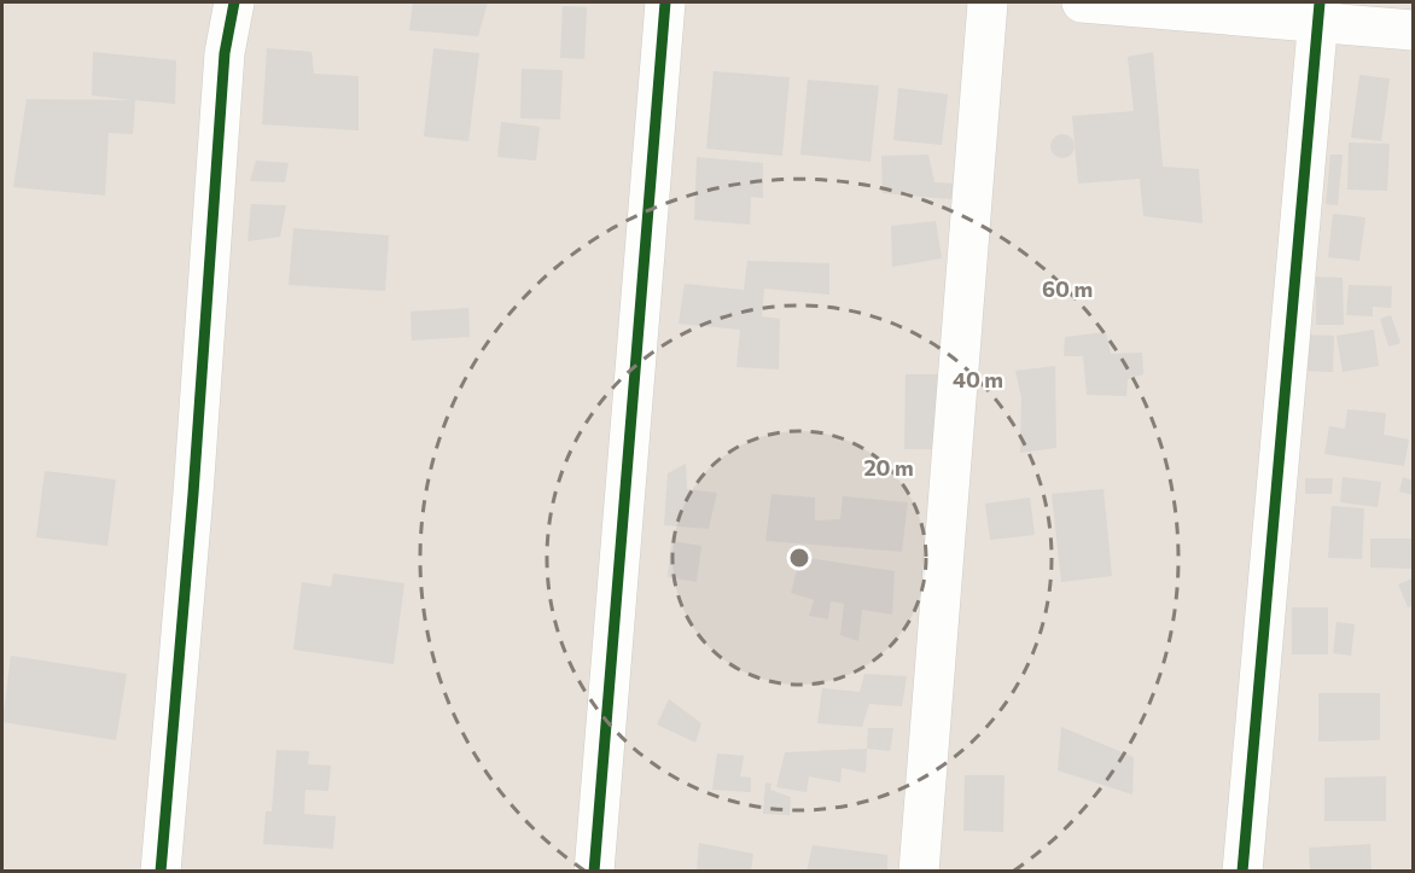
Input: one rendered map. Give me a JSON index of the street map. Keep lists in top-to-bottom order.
{
  "rings": ["60 m", "40 m", "20 m"]
}
